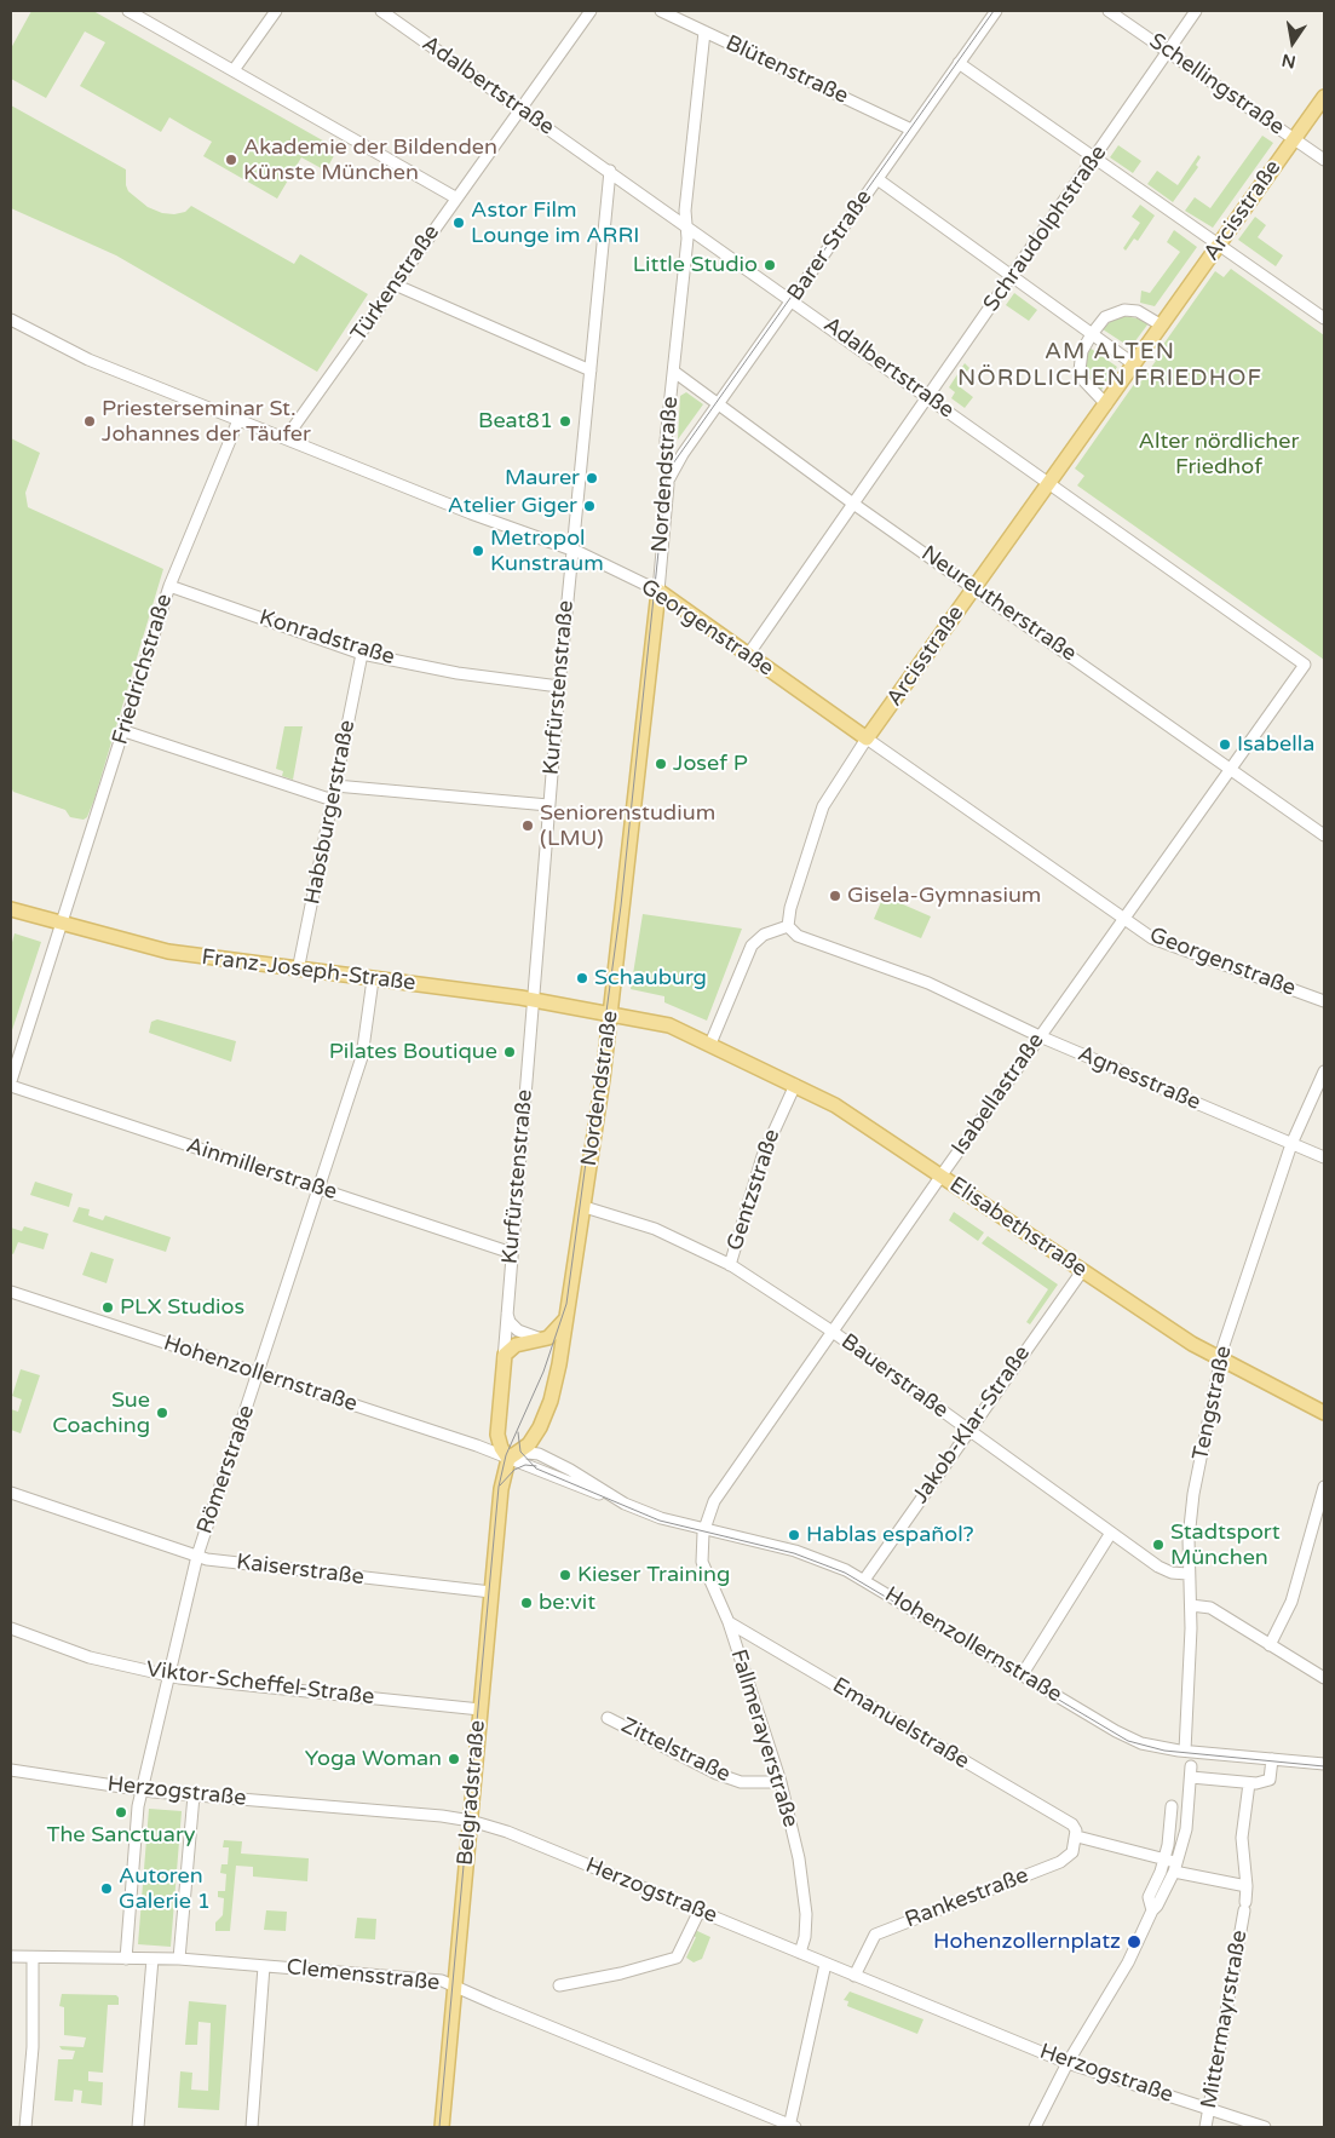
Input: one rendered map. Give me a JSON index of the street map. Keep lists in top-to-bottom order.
{
  "streets": {
    "main road": [
      "Arcisstraße",
      "Nordendstraße",
      "Georgenstraße",
      "Franz-Joseph-Straße",
      "Elisabethstraße",
      "Belgradstraße"
    ],
    "street": [
      "Blütenstraße",
      "Schellingstraße",
      "Adalbertstraße",
      "Schraudolphstraße",
      "Barer Straße",
      "Türkenstraße",
      "Neureutherstraße",
      "Konradstraße",
      "Friedrichstraße",
      "Kurfürstenstraße",
      "Habsburgerstraße",
      "Agnesstraße",
      "Isabellastraße",
      "Ainmillerstraße",
      "Gentzstraße",
      "Hohenzollernstraße",
      "Bauerstraße",
      "Tengstraße",
      "Jakob-Klar-Straße",
      "Römerstraße",
      "Kaiserstraße",
      "Viktor-Scheffel-Straße",
      "Emanuelstraße",
      "Fallmerayerstraße",
      "Zittelstraße",
      "Herzogstraße",
      "Rankestraße",
      "Clemensstraße",
      "Mittermayrstraße"
    ]
  },
  "crossings": [
    ["Blütenstraße", "Barer Straße"],
    ["Blütenstraße", "Nordendstraße"],
    ["Schellingstraße", "Arcisstraße"],
    ["Schellingstraße", "Schraudolphstraße"],
    ["Adalbertstraße", "Arcisstraße"],
    ["Adalbertstraße", "Schraudolphstraße"],
    ["Adalbertstraße", "Barer Straße"],
    ["Adalbertstraße", "Türkenstraße"],
    ["Adalbertstraße", "Nordendstraße"],
    ["Adalbertstraße", "Kurfürstenstraße"],
    ["Adalbertstraße", "Isabellastraße"],
    ["Arcisstraße", "Neureutherstraße"],
    ["Arcisstraße", "Georgenstraße"],
    ["Arcisstraße", "Agnesstraße"],
    ["Schraudolphstraße", "Neureutherstraße"],
    ["Schraudolphstraße", "Georgenstraße"],
    ["Barer Straße", "Nordendstraße"],
    ["Barer Straße", "Neureutherstraße"],
    ["Türkenstraße", "Georgenstraße"],
    ["Nordendstraße", "Neureutherstraße"],
    ["Nordendstraße", "Georgenstraße"],
    ["Nordendstraße", "Franz-Joseph-Straße"],
    ["Nordendstraße", "Hohenzollernstraße"],
    ["Nordendstraße", "Bauerstraße"],
    ["Neureutherstraße", "Isabellastraße"],
    ["Georgenstraße", "Friedrichstraße"],
    ["Georgenstraße", "Kurfürstenstraße"],
    ["Georgenstraße", "Isabellastraße"],
    ["Konradstraße", "Friedrichstraße"],
    ["Konradstraße", "Kurfürstenstraße"],
    ["Konradstraße", "Habsburgerstraße"],
    ["Friedrichstraße", "Franz-Joseph-Straße"],
    ["Friedrichstraße", "Ainmillerstraße"],
    ["Kurfürstenstraße", "Franz-Joseph-Straße"],
    ["Kurfürstenstraße", "Ainmillerstraße"],
    ["Habsburgerstraße", "Franz-Joseph-Straße"],
    ["Franz-Joseph-Straße", "Elisabethstraße"],
    ["Franz-Joseph-Straße", "Römerstraße"],
    ["Agnesstraße", "Isabellastraße"],
    ["Agnesstraße", "Tengstraße"],
    ["Isabellastraße", "Elisabethstraße"],
    ["Isabellastraße", "Hohenzollernstraße"],
    ["Isabellastraße", "Bauerstraße"],
    ["Isabellastraße", "Fallmerayerstraße"],
    ["Ainmillerstraße", "Römerstraße"],
    ["Gentzstraße", "Elisabethstraße"],
    ["Gentzstraße", "Bauerstraße"],
    ["Elisabethstraße", "Tengstraße"],
    ["Elisabethstraße", "Jakob-Klar-Straße"],
    ["Hohenzollernstraße", "Tengstraße"],
    ["Hohenzollernstraße", "Jakob-Klar-Straße"],
    ["Hohenzollernstraße", "Römerstraße"],
    ["Hohenzollernstraße", "Fallmerayerstraße"],
    ["Hohenzollernstraße", "Belgradstraße"],
    ["Bauerstraße", "Tengstraße"],
    ["Bauerstraße", "Jakob-Klar-Straße"],
    ["Römerstraße", "Kaiserstraße"],
    ["Römerstraße", "Viktor-Scheffel-Straße"],
    ["Römerstraße", "Herzogstraße"],
    ["Römerstraße", "Clemensstraße"],
    ["Kaiserstraße", "Belgradstraße"],
    ["Viktor-Scheffel-Straße", "Belgradstraße"],
    ["Emanuelstraße", "Fallmerayerstraße"],
    ["Emanuelstraße", "Rankestraße"],
    ["Fallmerayerstraße", "Zittelstraße"],
    ["Fallmerayerstraße", "Herzogstraße"],
    ["Herzogstraße", "Belgradstraße"],
    ["Herzogstraße", "Rankestraße"],
    ["Herzogstraße", "Mittermayrstraße"],
    ["Belgradstraße", "Clemensstraße"]
  ],
  "districts": ["AM ALTEN NÖRDLICHEN FRIEDHOF"],
  "parks": ["Alter nördlicher Friedhof"],
  "places": [
    "Akademie der Bildenden Künste München",
    "Astor Film Lounge im ARRI",
    "Little Studio",
    "Priesterseminar St. Johannes der Täufer",
    "Beat81",
    "Maurer",
    "Atelier Giger",
    "Metropol Kunstraum",
    "Isabella",
    "Josef P",
    "Seniorenstudium (LMU)",
    "Gisela-Gymnasium",
    "Schauburg",
    "Pilates Boutique",
    "PLX Studios",
    "Sue Coaching",
    "Hablas español?",
    "Stadtsport München",
    "Kieser Training",
    "be:vit",
    "Yoga Woman",
    "The Sanctuary",
    "Autoren Galerie 1",
    "Hohenzollernplatz"
  ],
  "north": "bottom"
}
